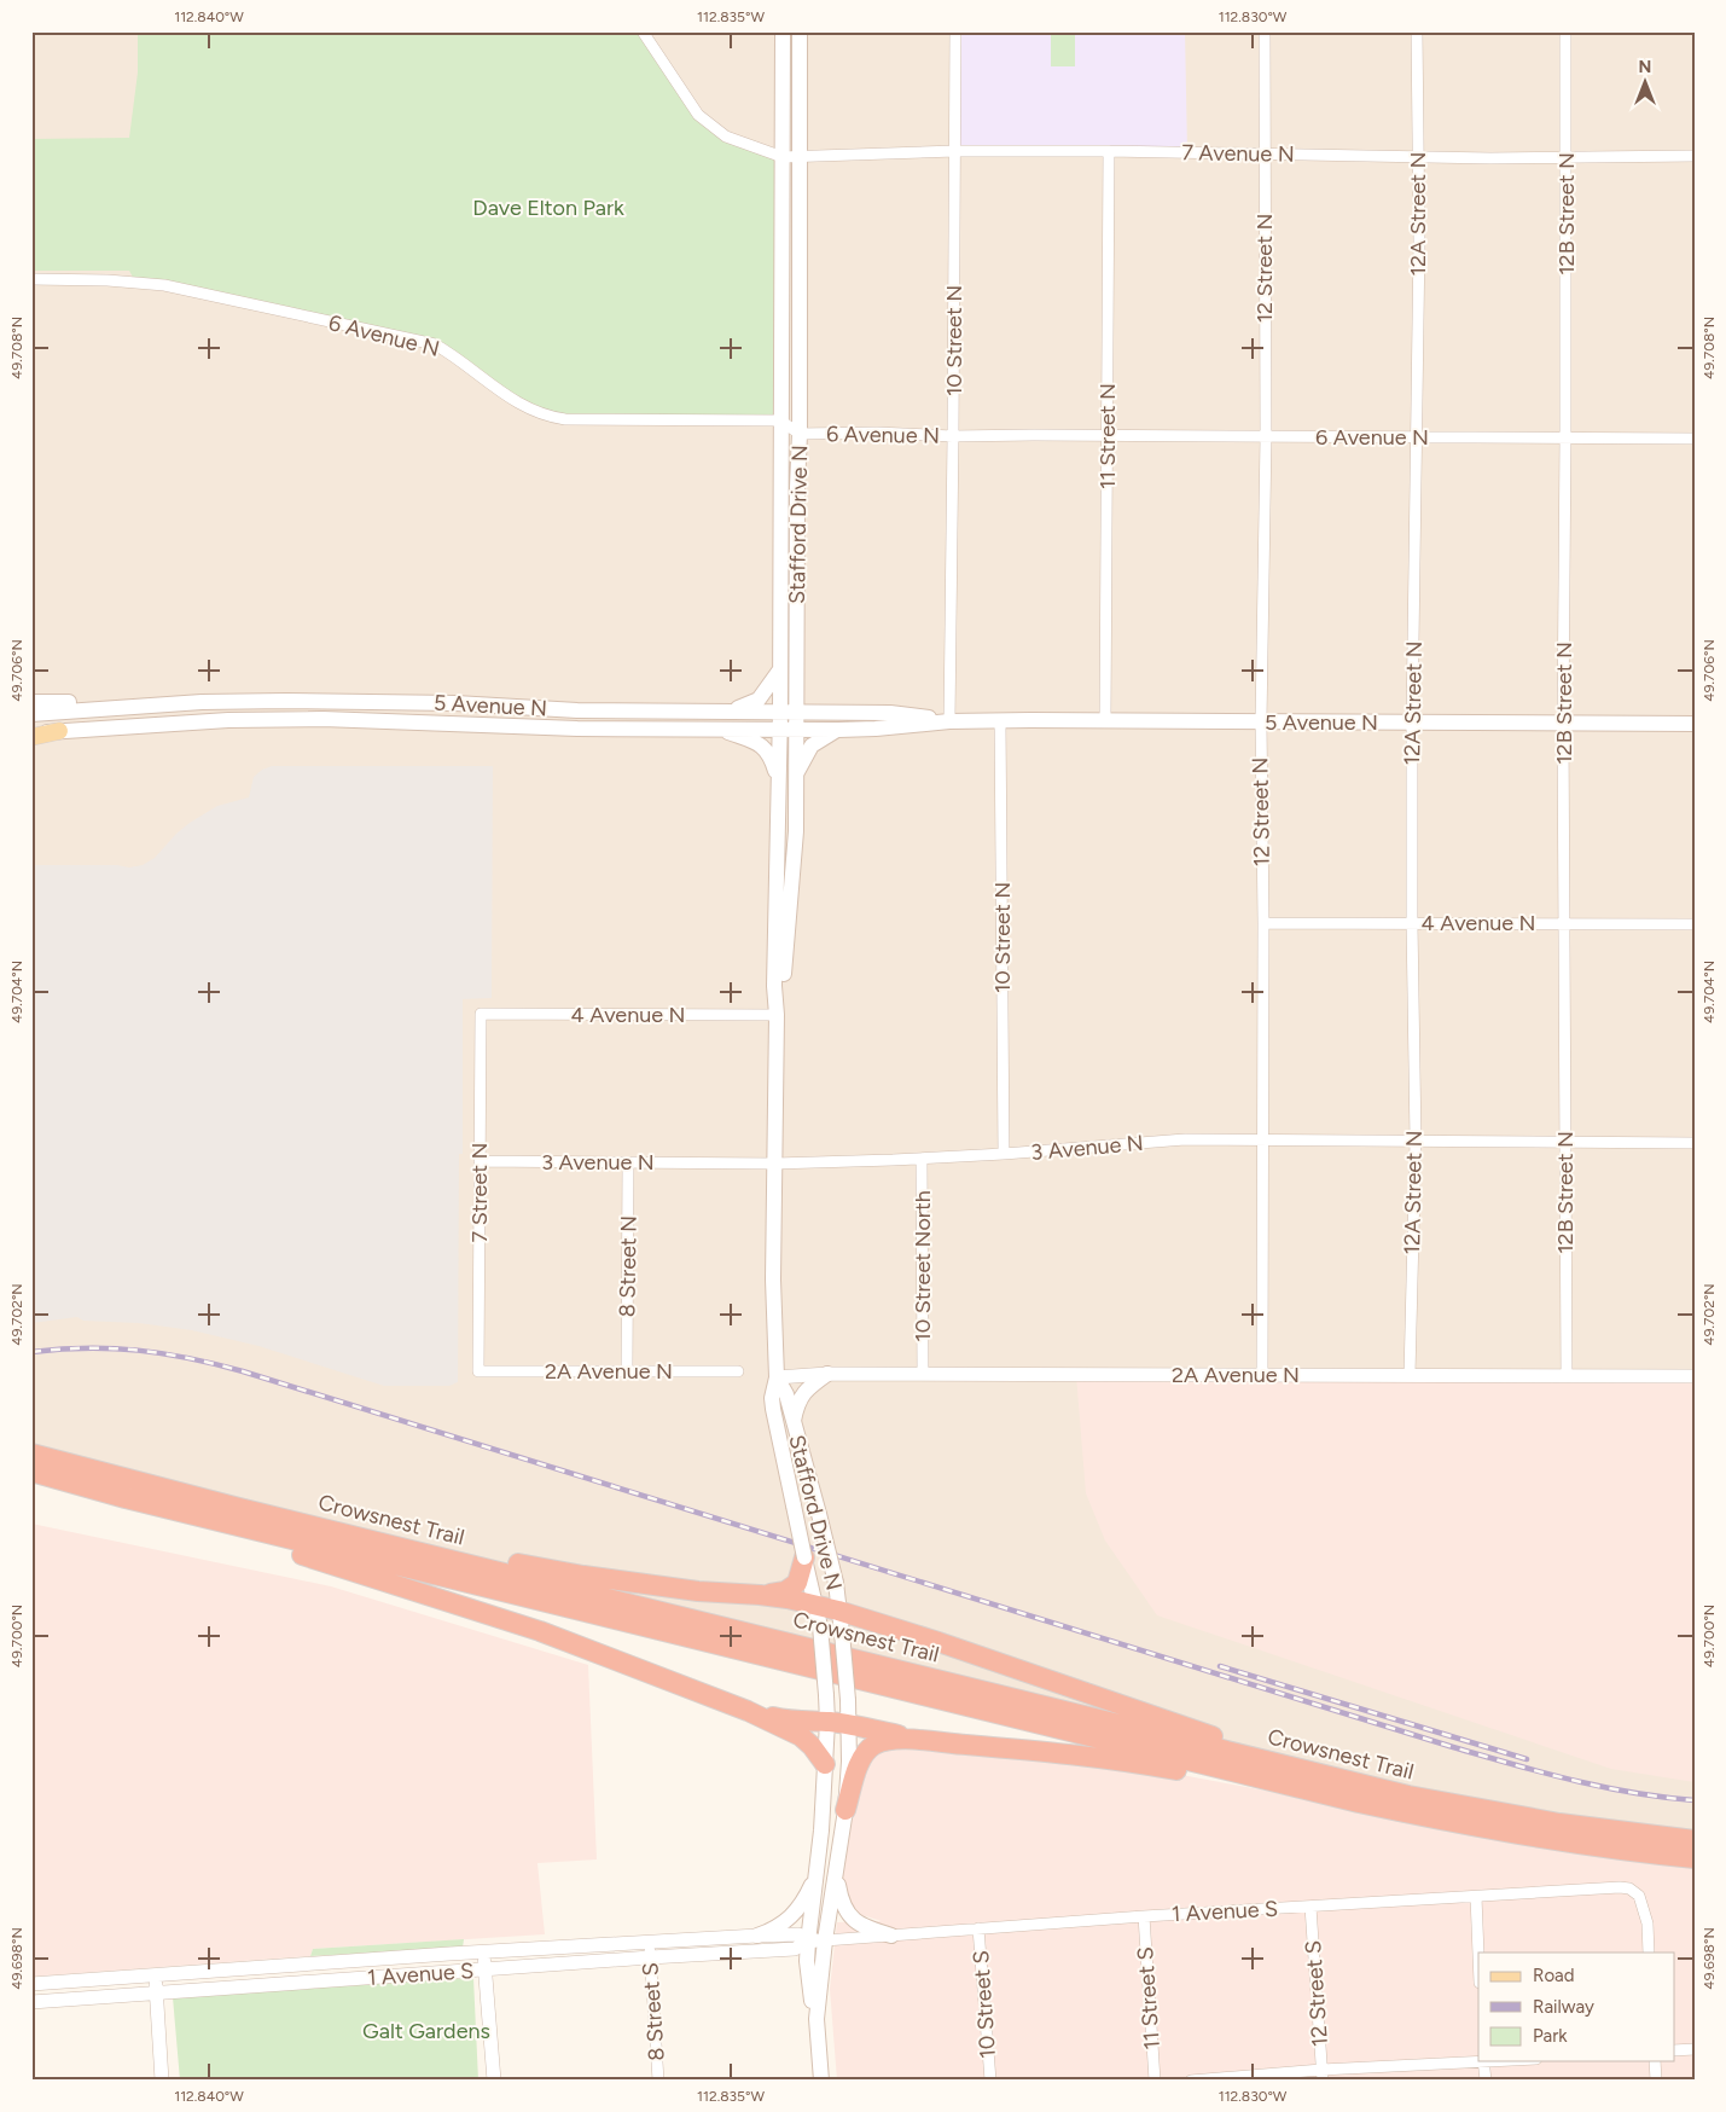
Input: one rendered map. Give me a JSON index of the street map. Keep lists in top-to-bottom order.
{
  "streets": {
    "highway": ["Crowsnest Trail"],
    "main road": ["Stafford Drive N", "5 Avenue N"],
    "street": [
      "7 Avenue N",
      "12A Street N",
      "12B Street N",
      "12 Street N",
      "6 Avenue N",
      "10 Street N",
      "11 Street N",
      "4 Avenue N",
      "3 Avenue N",
      "7 Street N",
      "8 Street N",
      "10 Street North",
      "2A Avenue N",
      "1 Avenue S",
      "12 Street S",
      "11 Street S",
      "10 Street S",
      "8 Street S"
    ]
  },
  "crossings": [
    ["7 Avenue N", "12A Street N"],
    ["7 Avenue N", "12B Street N"],
    ["7 Avenue N", "12 Street N"],
    ["7 Avenue N", "10 Street N"],
    ["7 Avenue N", "11 Street N"],
    ["7 Avenue N", "Stafford Drive N"],
    ["12A Street N", "6 Avenue N"],
    ["12A Street N", "5 Avenue N"],
    ["12A Street N", "4 Avenue N"],
    ["12A Street N", "3 Avenue N"],
    ["12A Street N", "2A Avenue N"],
    ["12B Street N", "6 Avenue N"],
    ["12B Street N", "5 Avenue N"],
    ["12B Street N", "4 Avenue N"],
    ["12B Street N", "3 Avenue N"],
    ["12B Street N", "2A Avenue N"],
    ["12 Street N", "6 Avenue N"],
    ["12 Street N", "5 Avenue N"],
    ["12 Street N", "4 Avenue N"],
    ["12 Street N", "3 Avenue N"],
    ["12 Street N", "2A Avenue N"],
    ["6 Avenue N", "10 Street N"],
    ["6 Avenue N", "11 Street N"],
    ["6 Avenue N", "Stafford Drive N"],
    ["10 Street N", "5 Avenue N"],
    ["10 Street N", "3 Avenue N"],
    ["11 Street N", "5 Avenue N"],
    ["Stafford Drive N", "5 Avenue N"],
    ["Stafford Drive N", "4 Avenue N"],
    ["Stafford Drive N", "3 Avenue N"],
    ["Stafford Drive N", "2A Avenue N"],
    ["Stafford Drive N", "1 Avenue S"],
    ["4 Avenue N", "7 Street N"],
    ["3 Avenue N", "7 Street N"],
    ["3 Avenue N", "8 Street N"],
    ["3 Avenue N", "10 Street North"],
    ["7 Street N", "2A Avenue N"],
    ["8 Street N", "2A Avenue N"],
    ["10 Street North", "2A Avenue N"],
    ["1 Avenue S", "12 Street S"],
    ["1 Avenue S", "11 Street S"],
    ["1 Avenue S", "10 Street S"],
    ["1 Avenue S", "8 Street S"]
  ],
  "parks": ["Dave Elton Park", "Galt Gardens"],
  "legend": ["Road", "Railway", "Park"],
  "north": "top",
  "coordinates": [
    "112.840°W",
    "112.835°W",
    "112.830°W",
    "49.708°N",
    "49.706°N",
    "49.704°N",
    "49.702°N",
    "49.700°N",
    "49.698°N"
  ]
}
